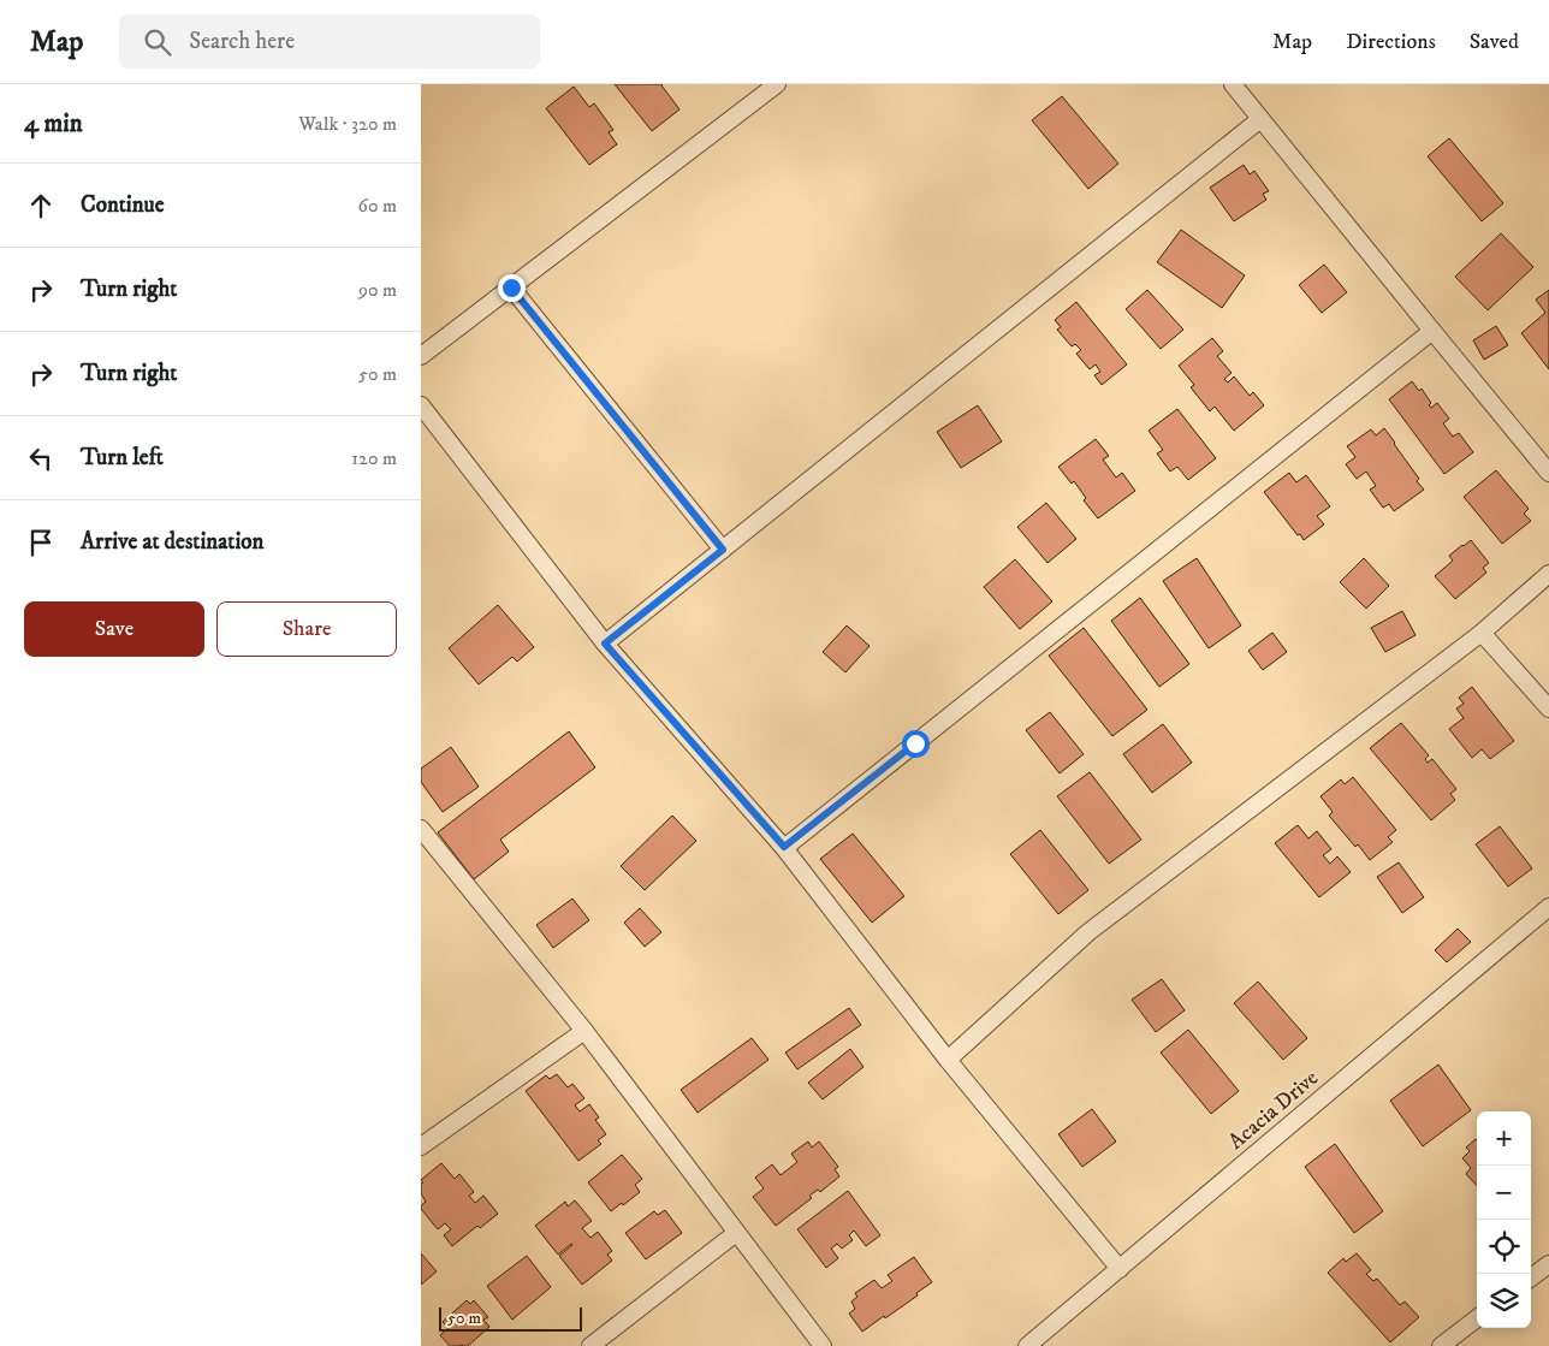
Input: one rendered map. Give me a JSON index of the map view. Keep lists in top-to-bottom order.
{
  "streets": {
    "street": ["Acacia Drive"]
  },
  "scale_bar": "50 m",
  "page": {
    "header": "Map",
    "search": "Search here",
    "nav": ["Map", "Directions", "Saved"],
    "heading": ["4 min", "Walk · 320 m"],
    "list": [
      ["Continue", "60 m"],
      ["Turn right", "90 m"],
      ["Turn right", "50 m"],
      ["Turn left", "120 m"],
      "Arrive at destination"
    ],
    "buttons": ["Save", "Share"],
    "map_buttons": ["+", "−"],
    "scale": "50 m"
  }
}
